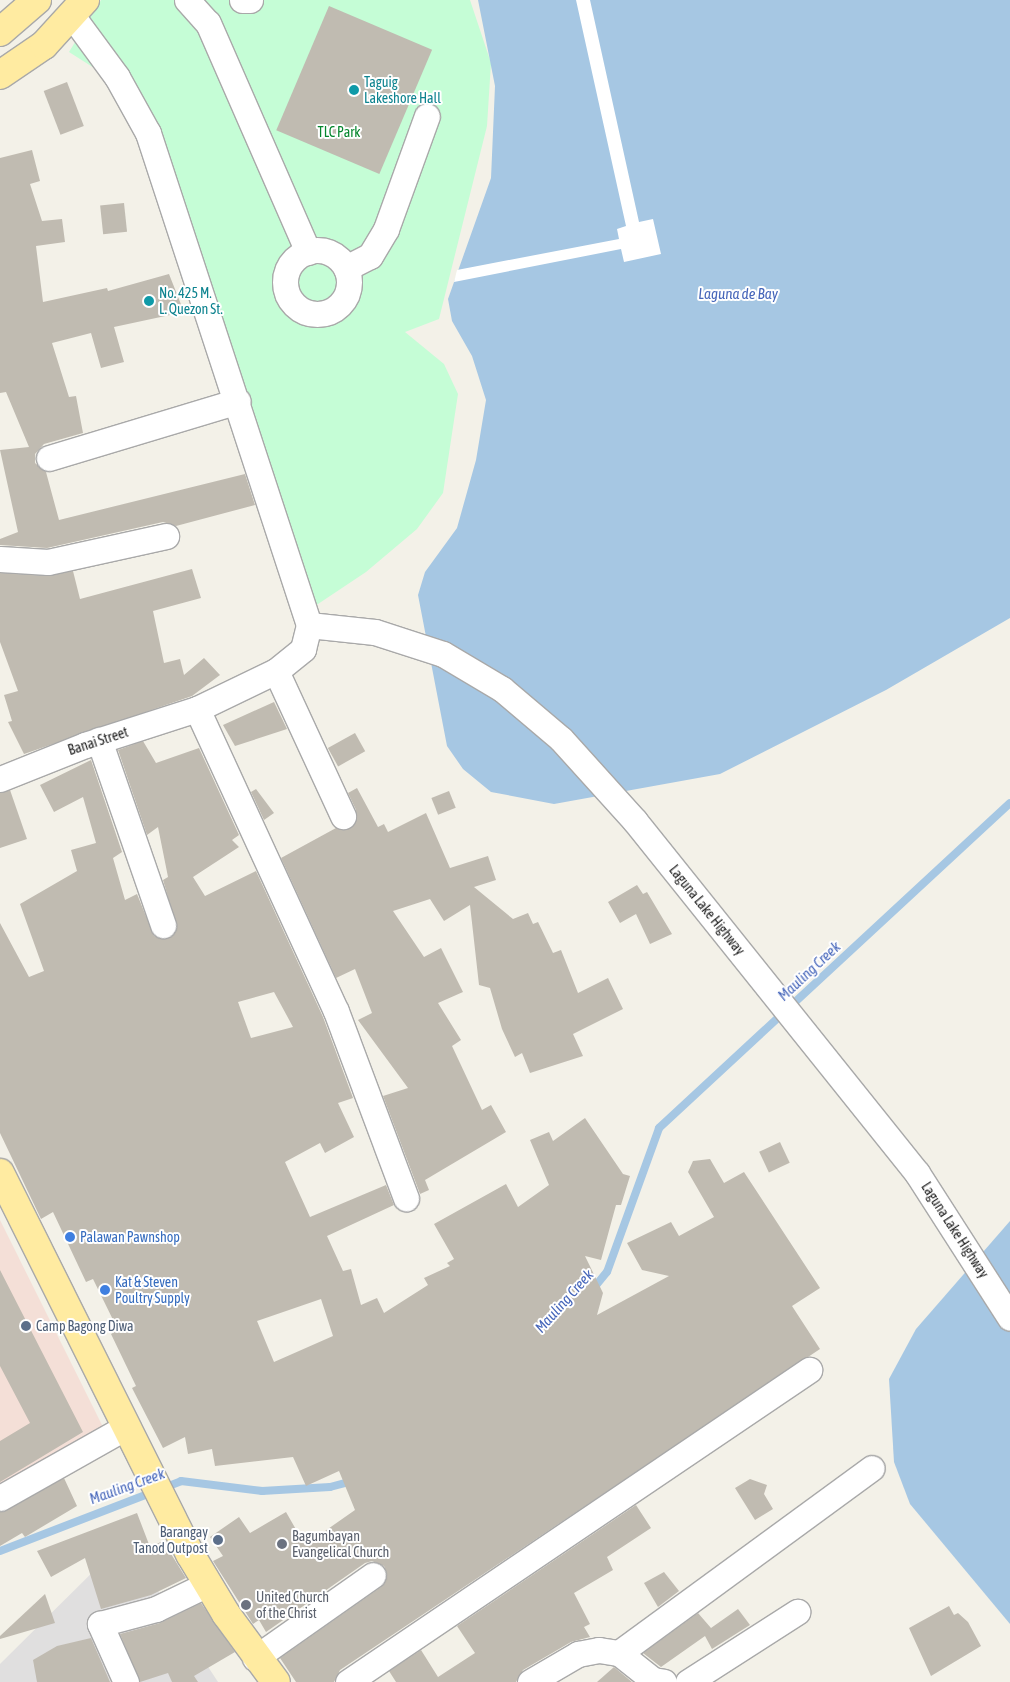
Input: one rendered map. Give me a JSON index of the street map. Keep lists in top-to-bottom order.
{
  "streets": {
    "street": ["Banai Street", "Laguna Lake Highway"]
  },
  "crossings": [
    ["Banai Street", "Laguna Lake Highway"]
  ],
  "water": ["Laguna de Bay", "Mauling Creek"],
  "parks": ["TLC Park"],
  "places": [
    "Taguig Lakeshore Hall",
    "No. 425 M. L. Quezon St.",
    "Palawan Pawnshop",
    "Kat & Steven Poultry Supply",
    "Camp Bagong Diwa",
    "Barangay Tanod Outpost",
    "Bagumbayan Evangelical Church",
    "United Church of the Christ"
  ]
}
